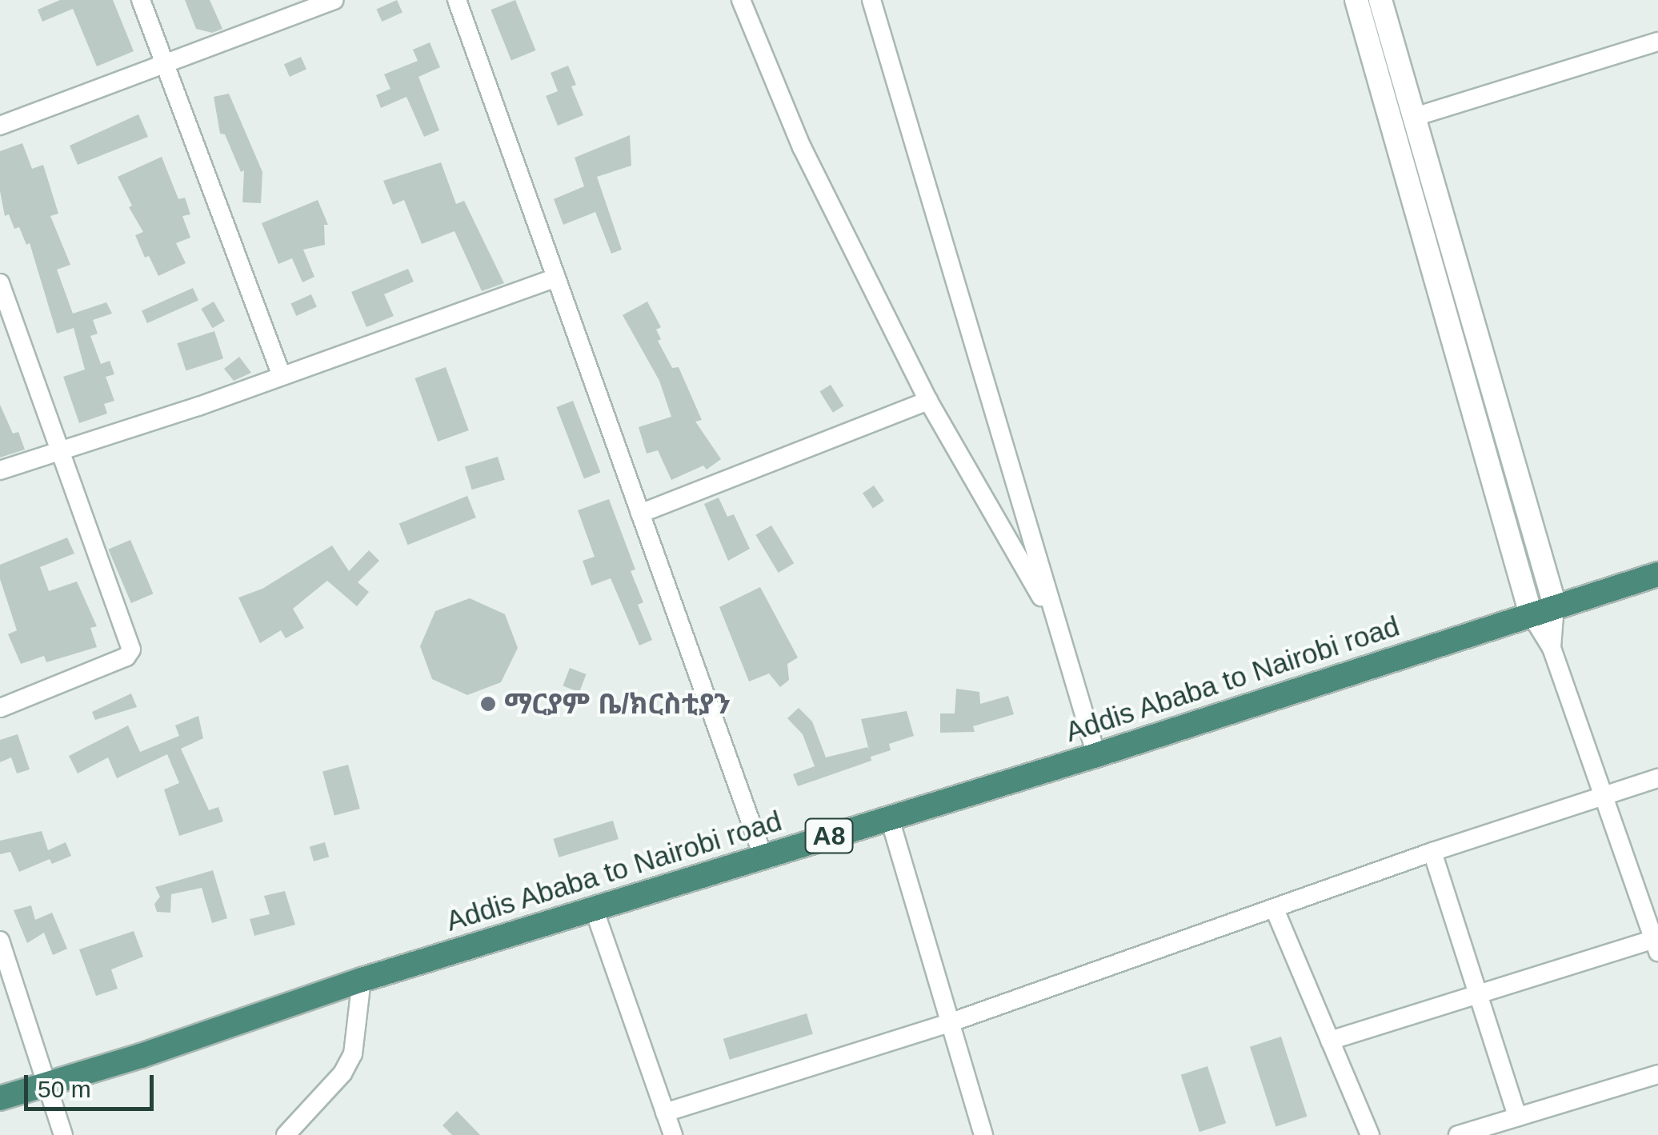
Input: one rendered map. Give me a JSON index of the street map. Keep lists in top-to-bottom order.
{
  "streets": {
    "highway": ["Addis Ababa to Nairobi road", "A8"]
  },
  "places": ["ማርያም ቤ/ክርስቲያን"],
  "scale_bar": "50 m"
}
